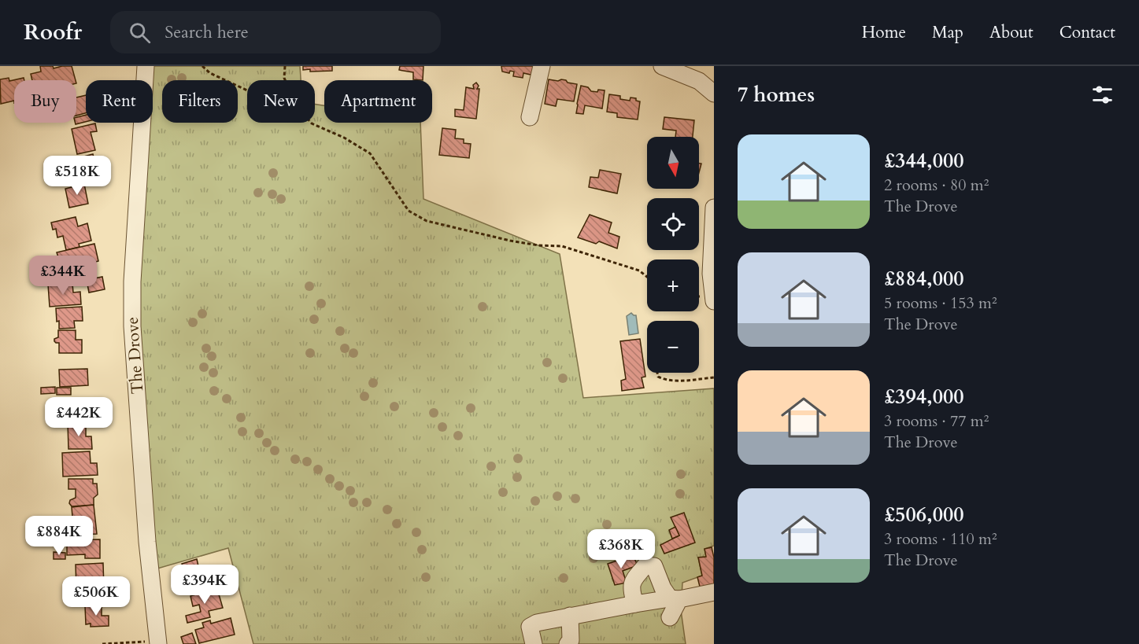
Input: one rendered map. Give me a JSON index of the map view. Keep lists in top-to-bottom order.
{
  "streets": {
    "street": ["The Drove"]
  },
  "north": "bottom",
  "page": {
    "header": "Roofr",
    "search": "Search here",
    "nav": [
      "Home",
      "Map",
      "About",
      "Contact"
    ],
    "heading": "7 homes",
    "chip": [
      "Buy",
      "Rent",
      "Filters",
      "New",
      "Apartment"
    ],
    "list": [
      {
        "name": "£344,000",
        "note": "2 rooms · 80 m² · The Drove"
      },
      {
        "name": "£884,000",
        "note": "5 rooms · 153 m² · The Drove"
      },
      {
        "name": "£394,000",
        "note": "3 rooms · 77 m² · The Drove"
      },
      {
        "name": "£506,000",
        "note": "3 rooms · 110 m² · The Drove"
      }
    ],
    "map_buttons": ["+", "−"],
    "price": [
      "£518K",
      "£344K",
      "£442K",
      "£884K",
      "£368K",
      "£394K",
      "£506K"
    ]
  }
}
